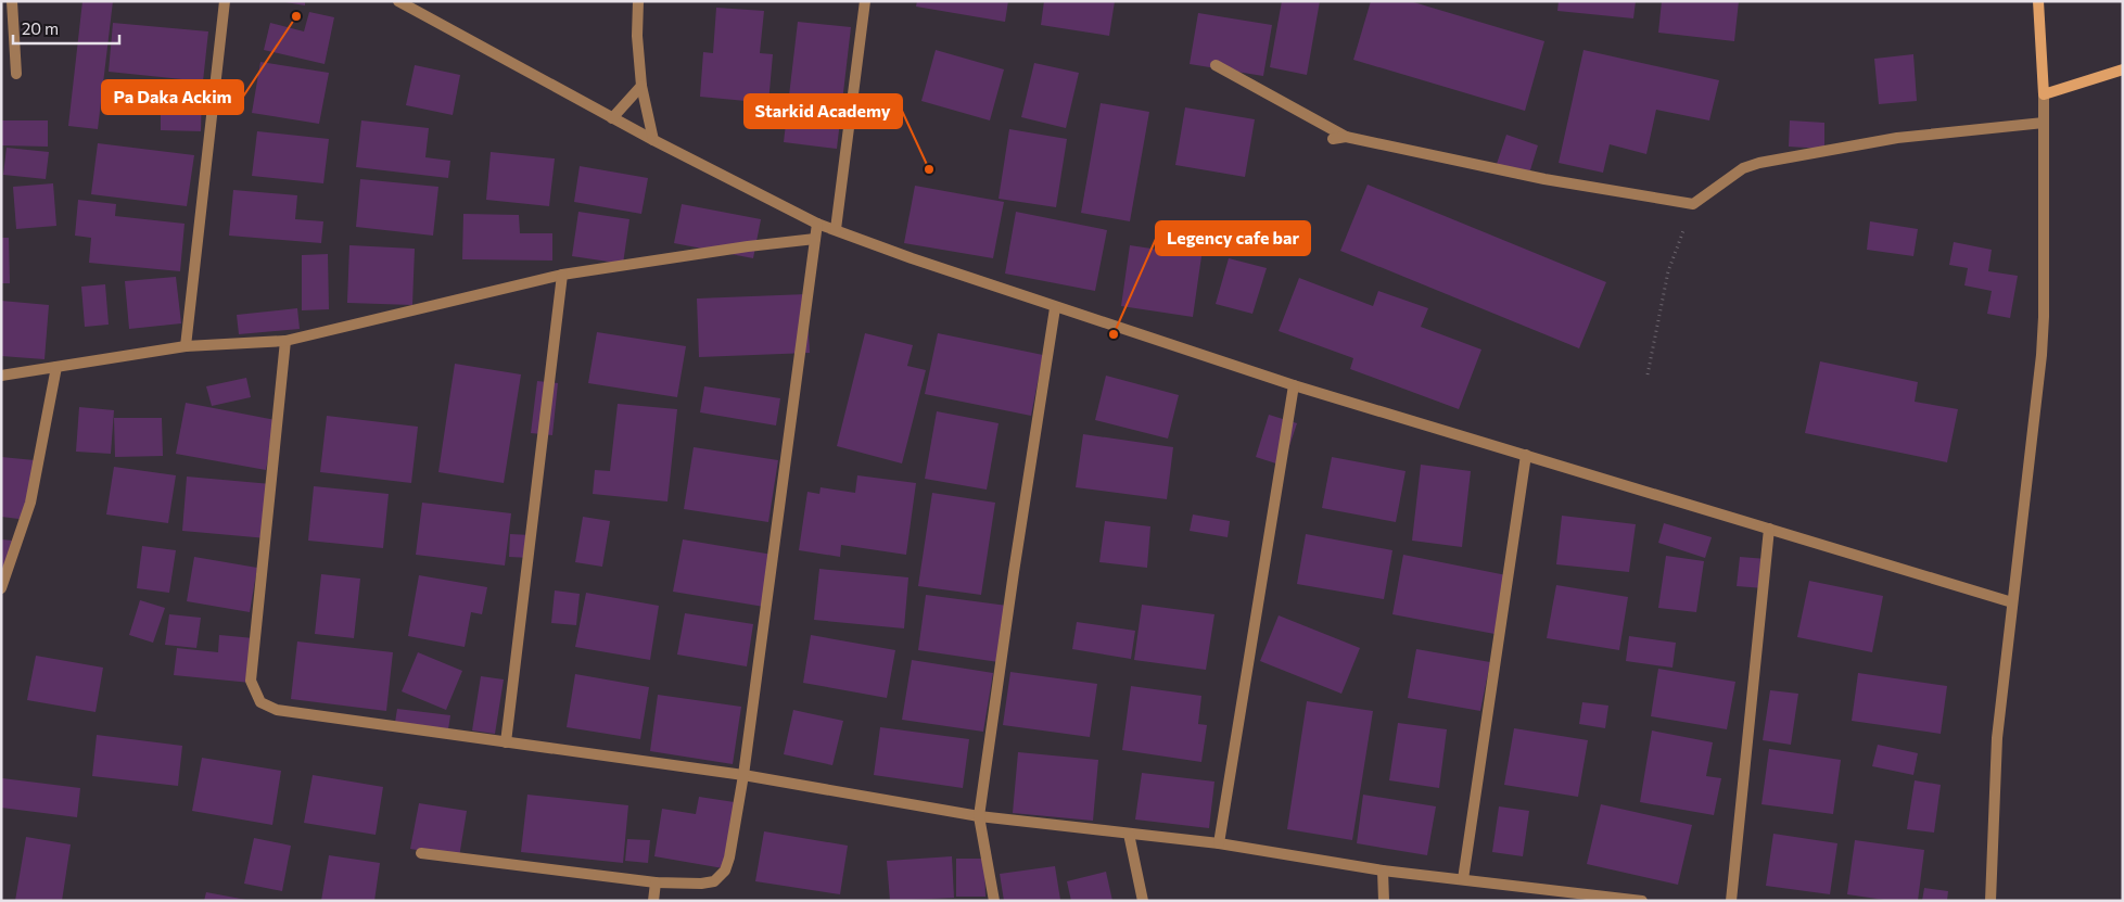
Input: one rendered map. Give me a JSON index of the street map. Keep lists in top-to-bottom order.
{
  "places": ["Pa Daka Ackim", "Starkid Academy", "Legency cafe bar"],
  "scale_bar": "20 m"
}
